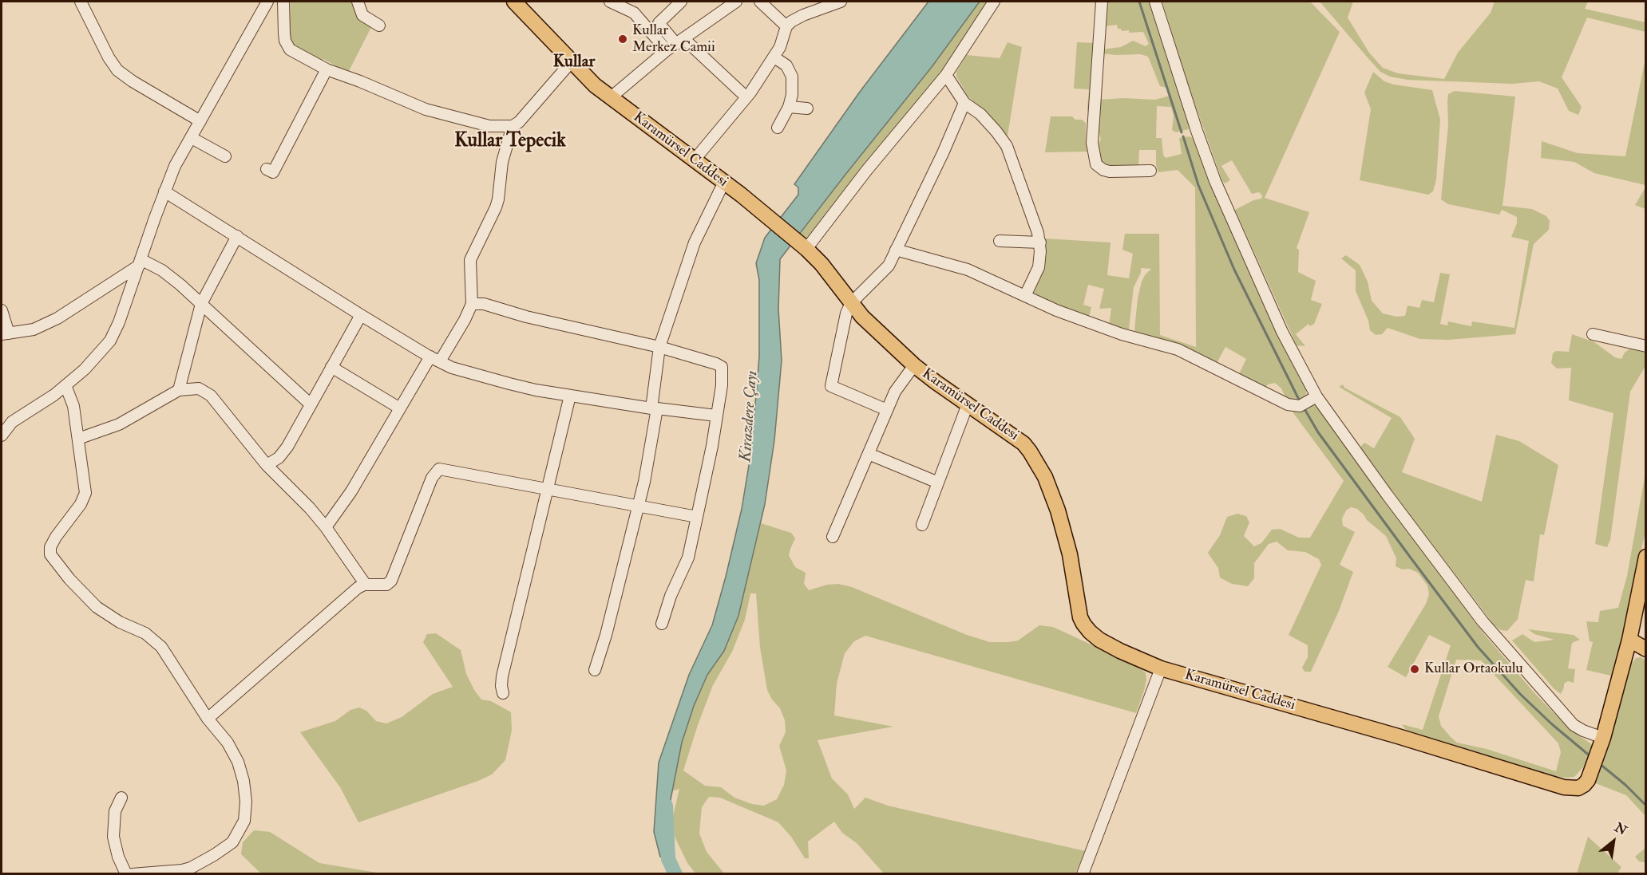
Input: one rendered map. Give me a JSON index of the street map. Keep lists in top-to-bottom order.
{
  "streets": {
    "main road": ["Karamürsel Caddesi"]
  },
  "districts": ["Kullar", "Kullar Tepecik"],
  "water": ["Kirazdere Çayı"],
  "places": ["Kullar Merkez Camii", "Kullar Ortaokulu"],
  "north": "top right"
}
